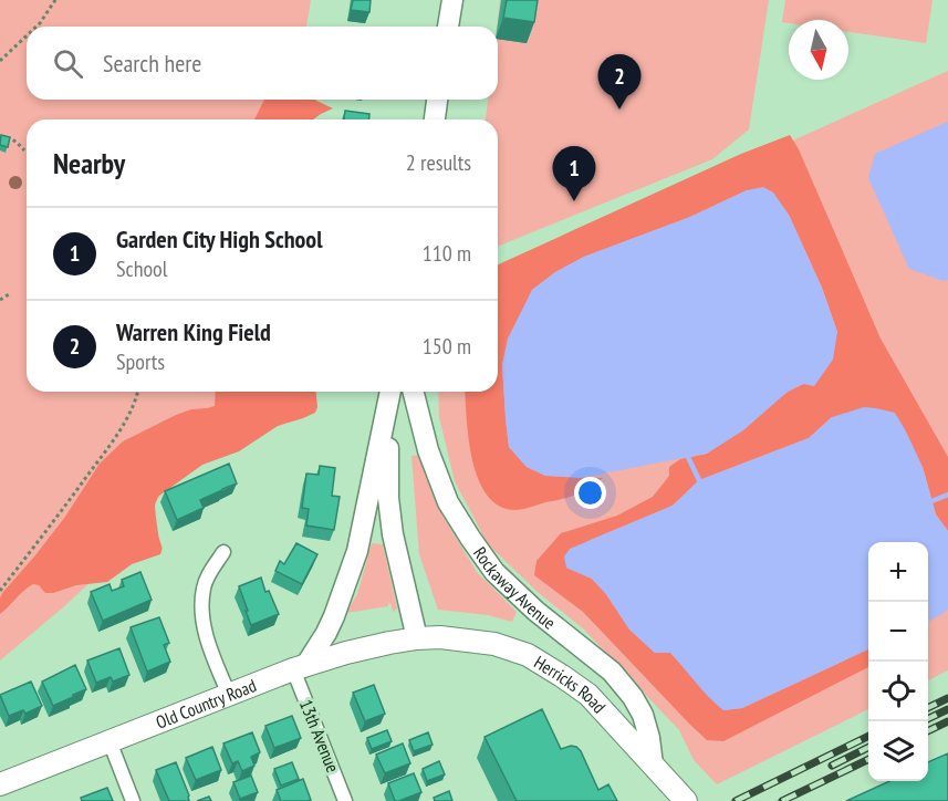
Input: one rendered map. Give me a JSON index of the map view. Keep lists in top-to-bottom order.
{
  "streets": {
    "main road": ["Rockaway Avenue", "Herricks Road", "Old Country Road"],
    "street": ["13th Avenue"]
  },
  "crossings": [
    ["Rockaway Avenue", "Herricks Road"],
    ["Herricks Road", "Old Country Road"],
    ["Old Country Road", "13th Avenue"]
  ],
  "north": "bottom",
  "page": {
    "search": "Search here",
    "pins": ["2", "1"],
    "heading": ["Nearby", "2 results"],
    "list": [
      {
        "mark": "1",
        "name": "Garden City High School",
        "note": "School",
        "value": "110 m"
      },
      {
        "mark": "2",
        "name": "Warren King Field",
        "note": "Sports",
        "value": "150 m"
      }
    ],
    "map_buttons": ["+", "−"]
  }
}
